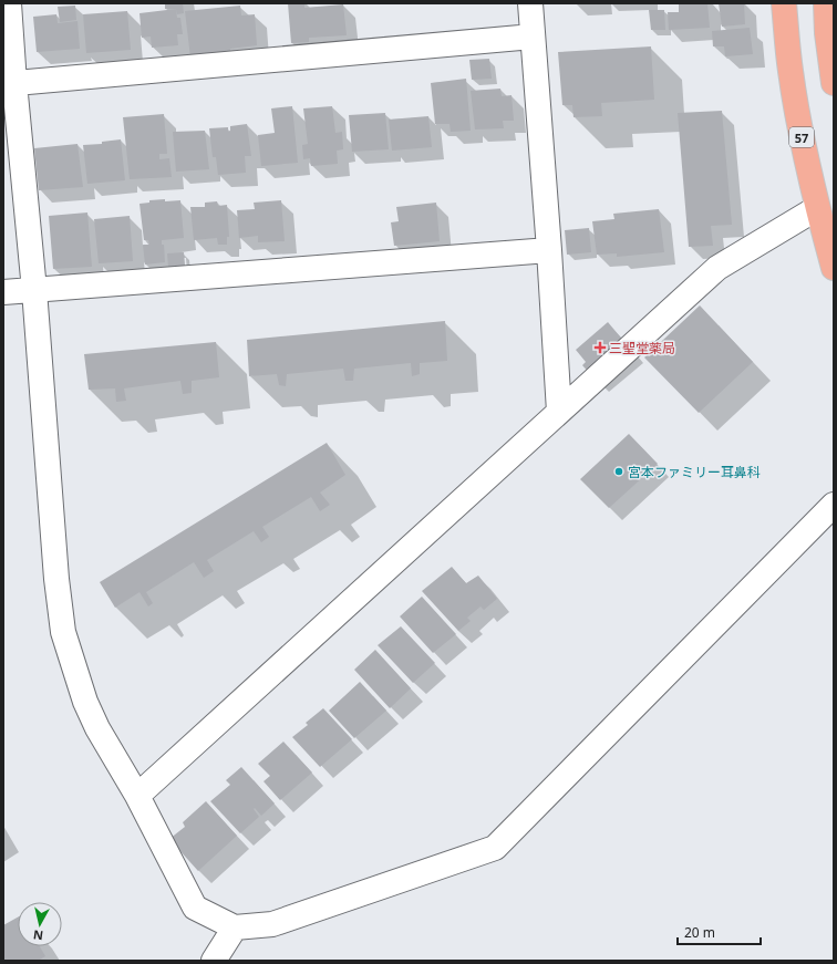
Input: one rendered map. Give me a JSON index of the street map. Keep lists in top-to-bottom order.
{
  "streets": {
    "main road": ["57"]
  },
  "places": {
    "health": ["三聖堂薬局"],
    "other": ["宮本ファミリー耳鼻科"]
  },
  "scale_bar": "20 m",
  "north": "bottom"
}
